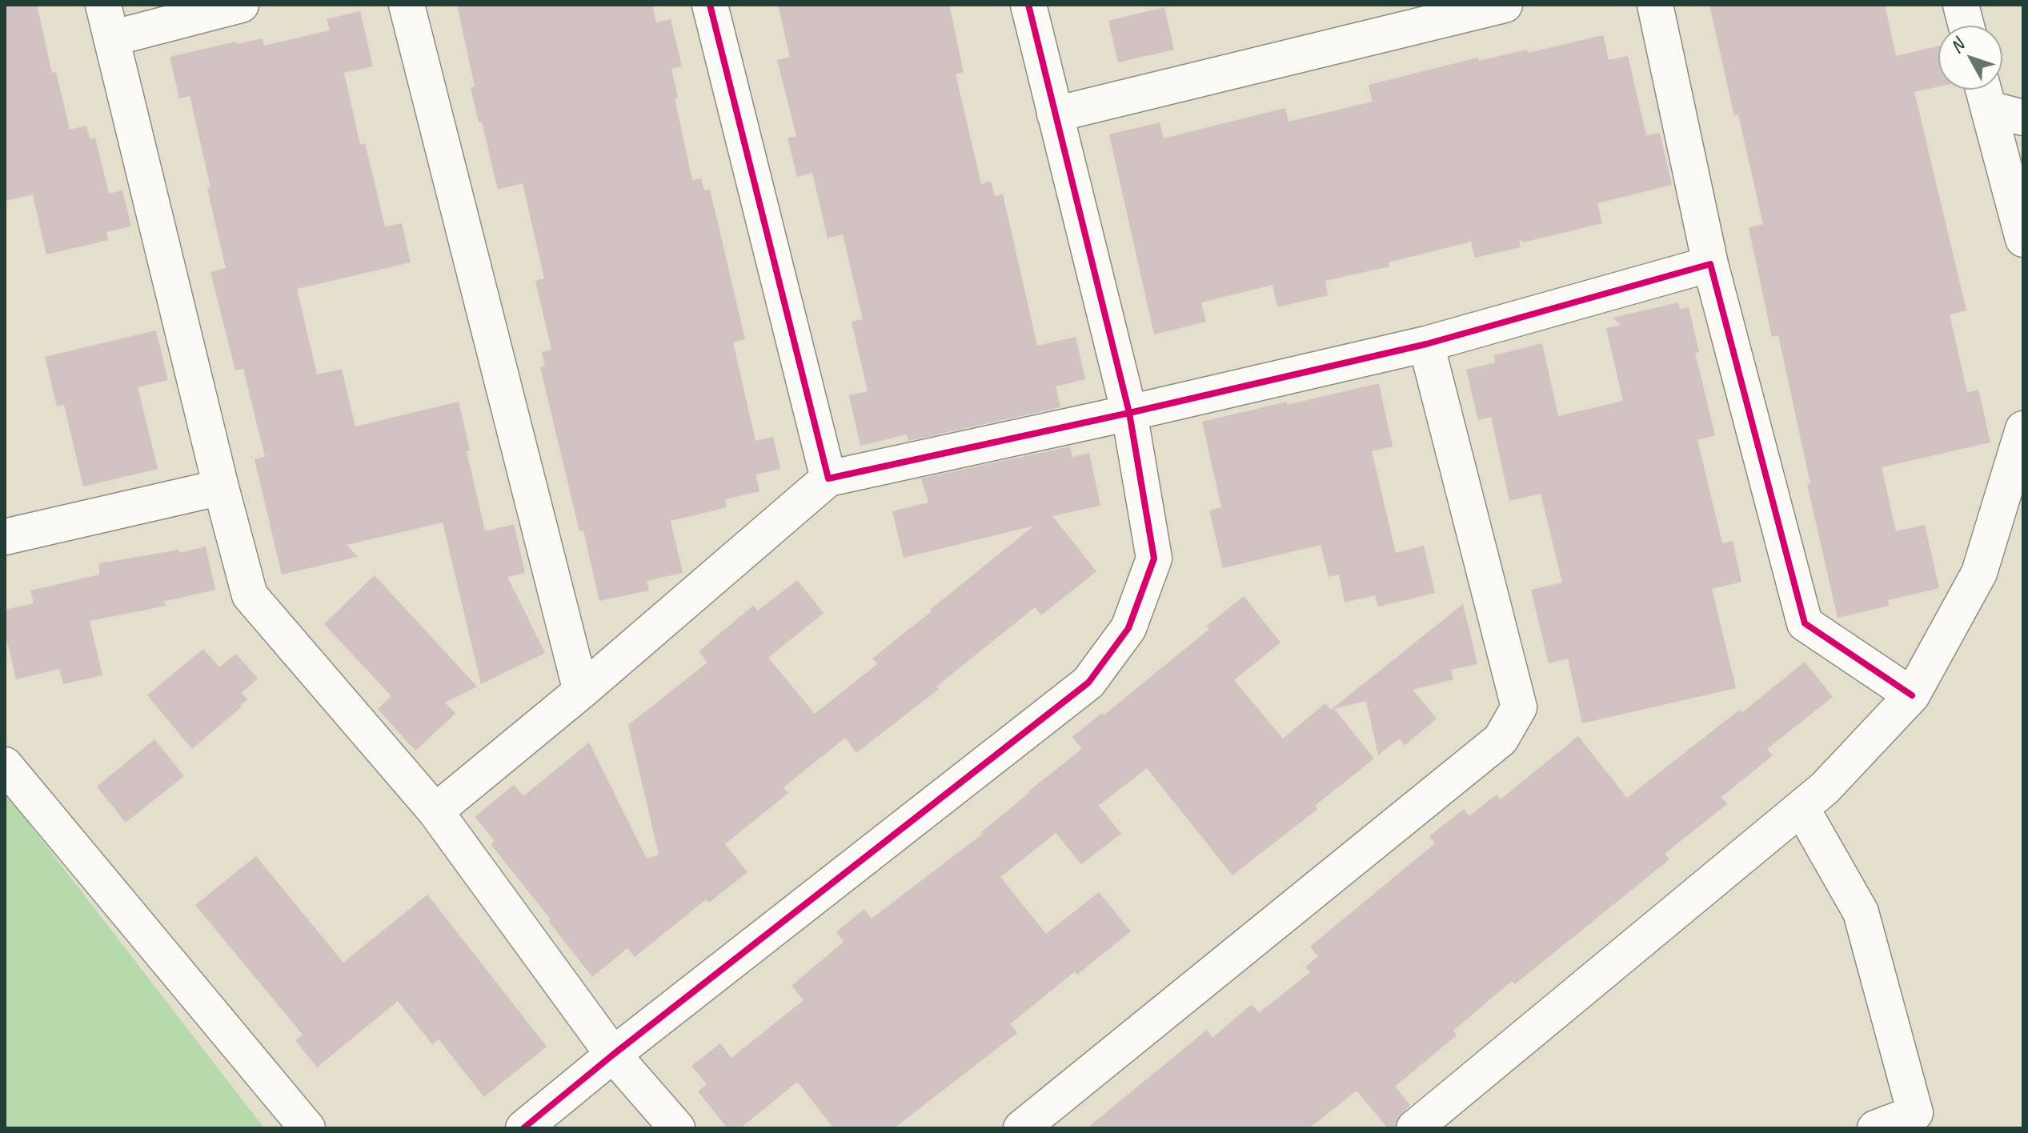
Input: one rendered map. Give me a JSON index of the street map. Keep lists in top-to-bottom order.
{
  "north": "top left"
}
